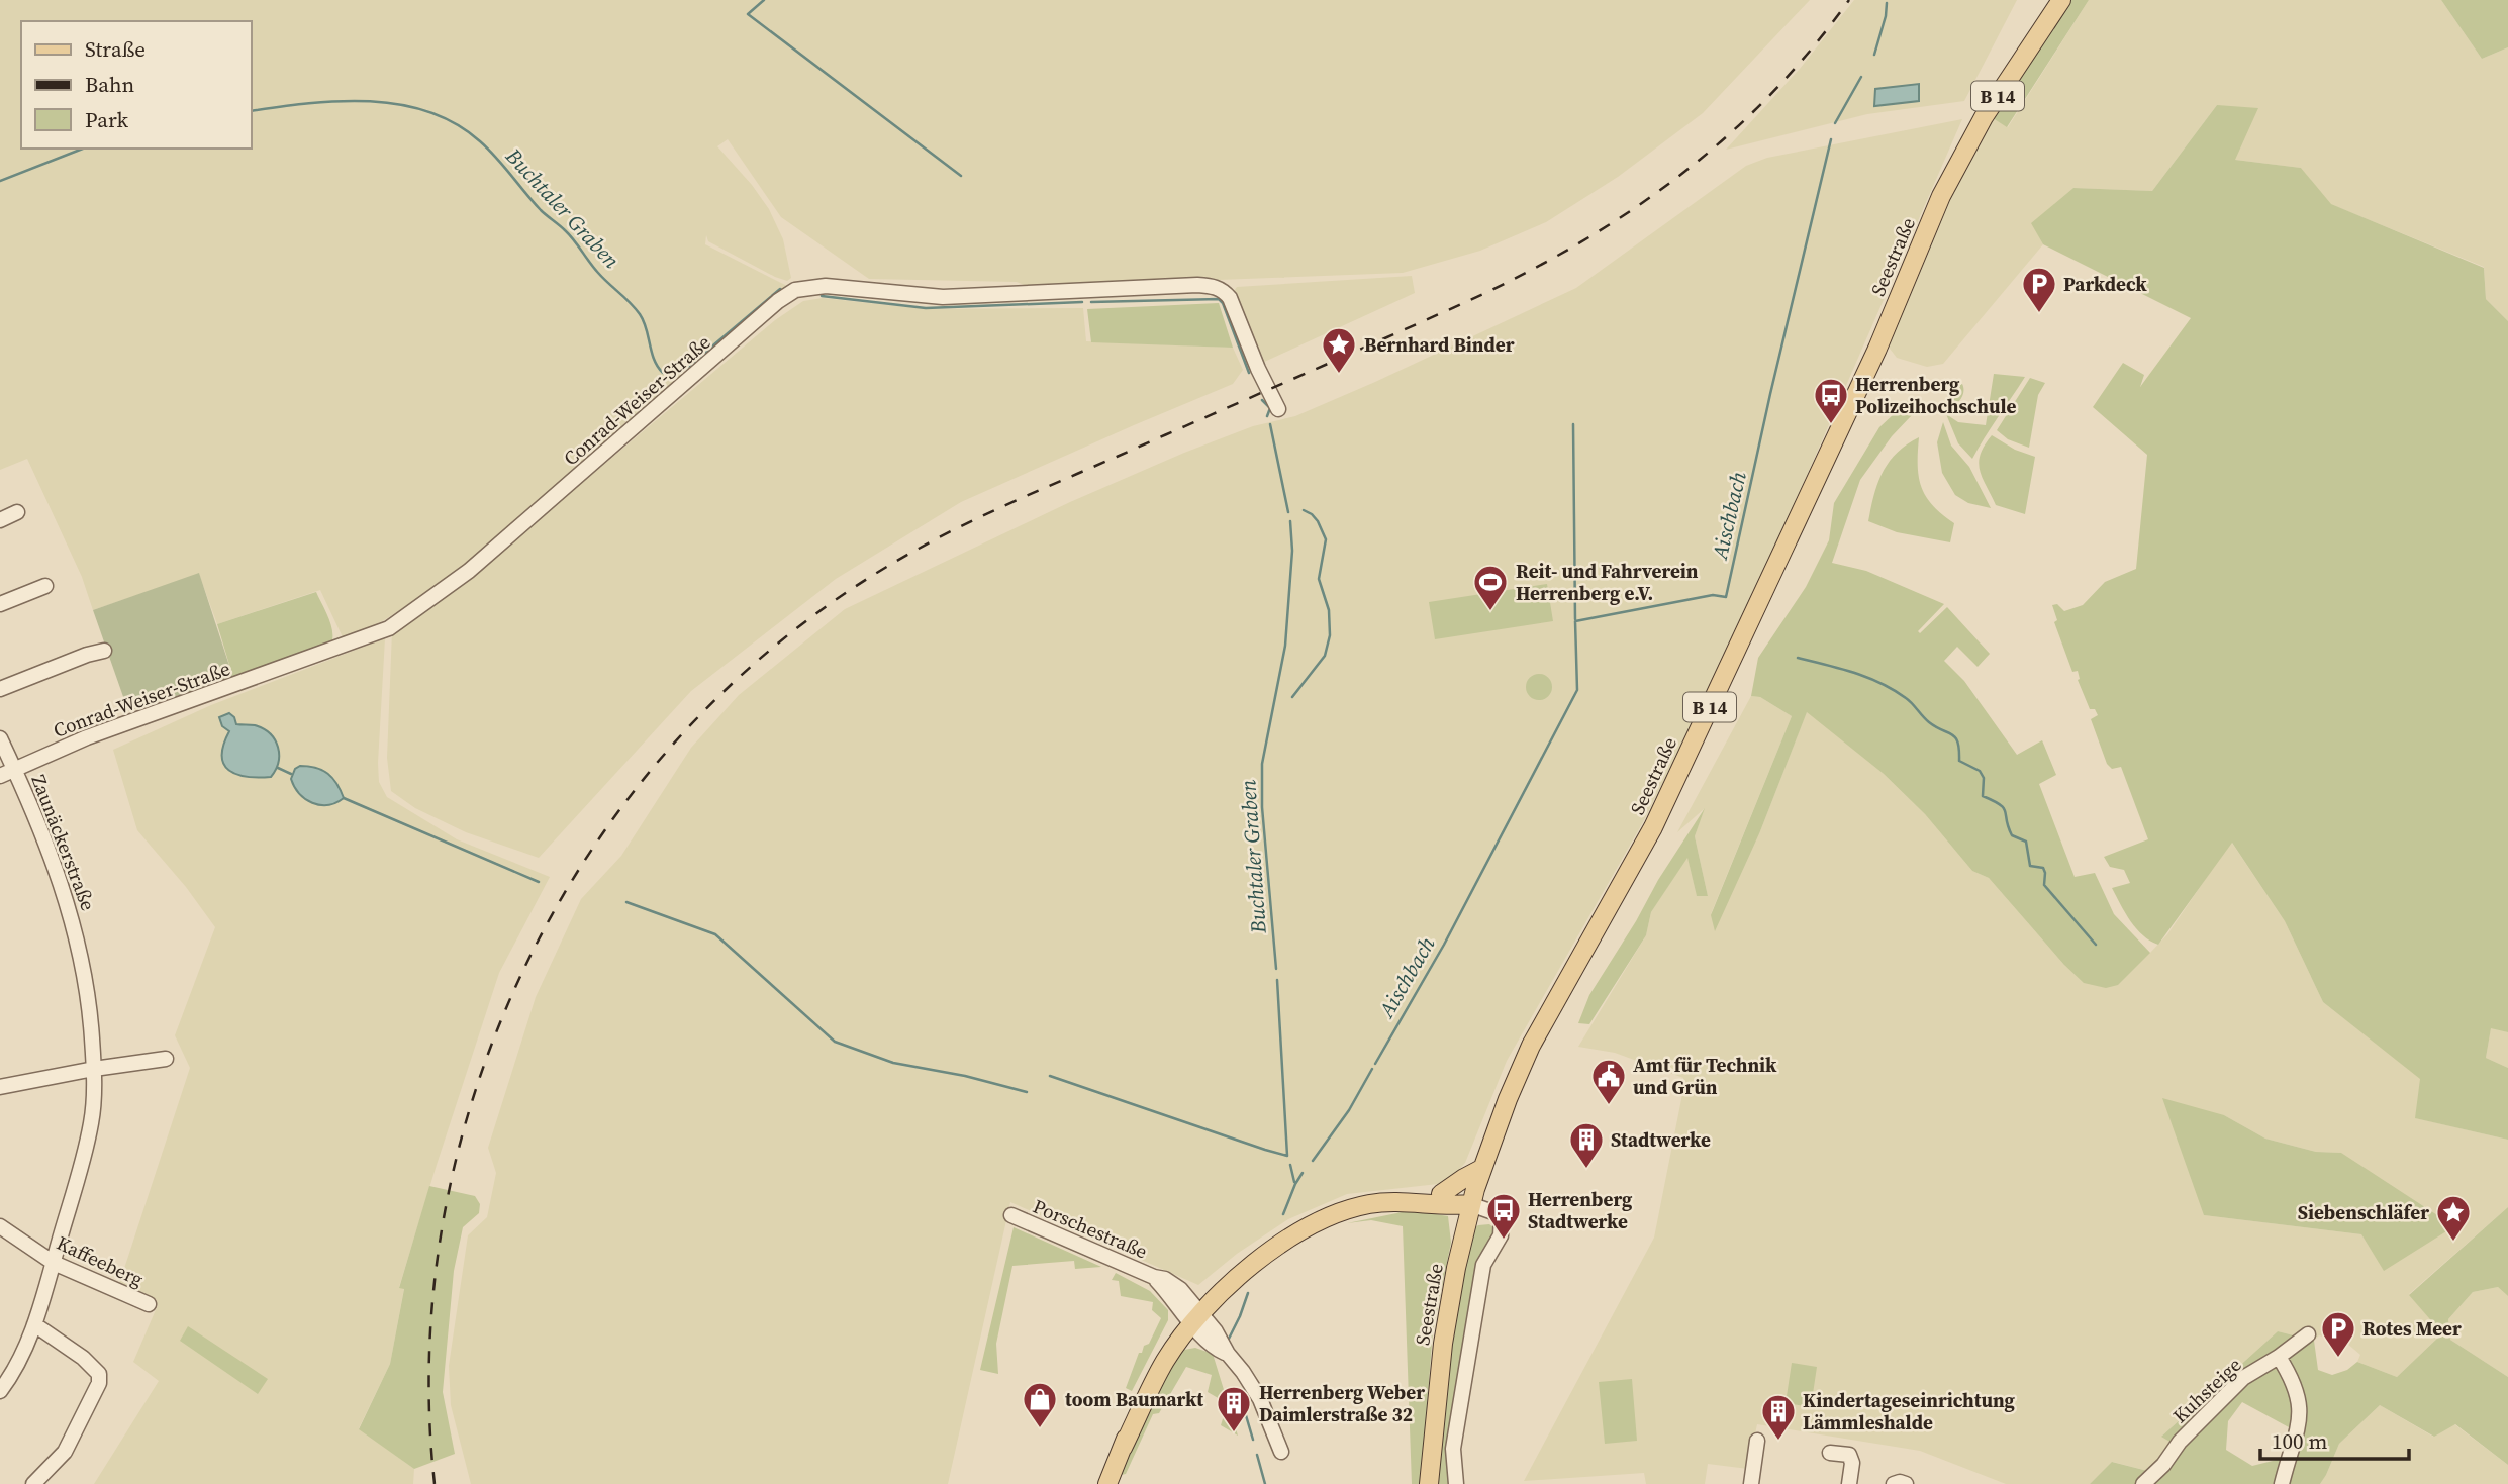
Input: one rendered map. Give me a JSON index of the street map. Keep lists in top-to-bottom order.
{
  "streets": {
    "main road": ["B 14", "Seestraße"],
    "street": [
      "Conrad-Weiser-Straße",
      "Zaunäckerstraße",
      "Porschestraße",
      "Kaffeeberg",
      "Kuhsteige"
    ]
  },
  "crossings": [
    ["Conrad-Weiser-Straße", "Zaunäckerstraße"],
    ["Zaunäckerstraße", "Kaffeeberg"]
  ],
  "water": ["Buchtaler Graben", "Aischbach"],
  "places": {
    "parking": ["Parkdeck", "Rotes Meer"],
    "place": ["Bernhard Binder", "Siebenschläfer"],
    "bus stop": ["Herrenberg Polizeihochschule", "Herrenberg Stadtwerke"],
    "sports": ["Reit- und Fahrverein Herrenberg e.V."],
    "public building": ["Amt für Technik und Grün"],
    "building": ["Stadtwerke", "Herrenberg Weber Daimlerstraße 32", "Kindertageseinrichtung Lämmleshalde"],
    "shop": ["toom Baumarkt"]
  },
  "legend": ["Straße", "Bahn", "Park"],
  "scale_bar": "100 m"
}
